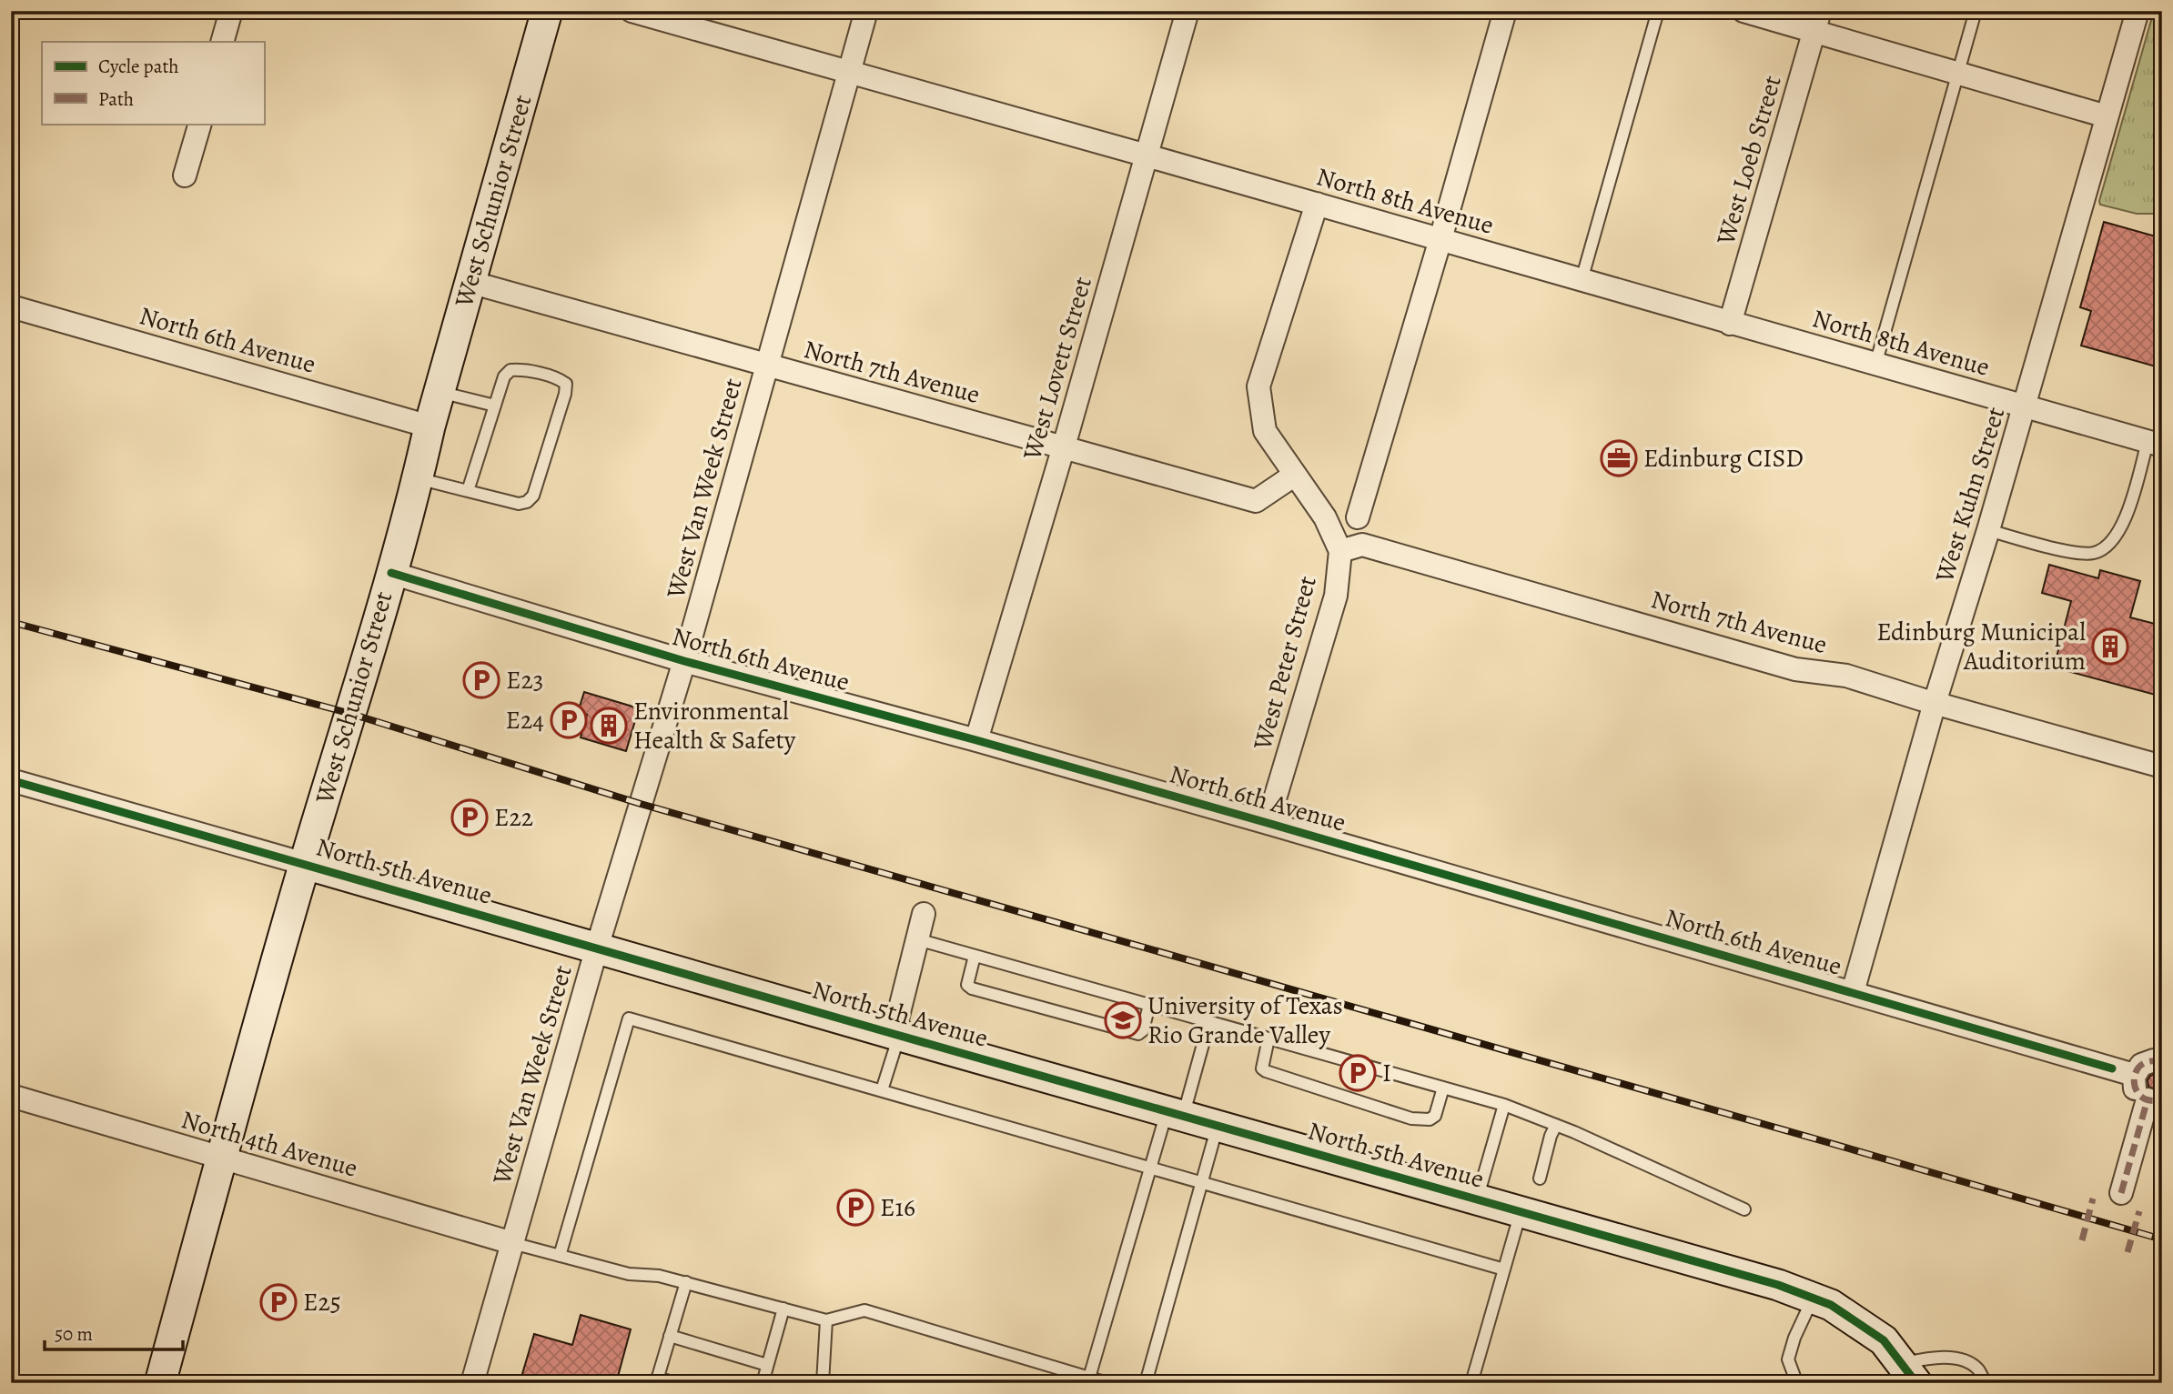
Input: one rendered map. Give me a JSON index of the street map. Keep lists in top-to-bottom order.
{
  "streets": {
    "street": [
      "West Loeb Street",
      "West Schunior Street",
      "North 8th Avenue",
      "North 6th Avenue",
      "West Lovett Street",
      "North 7th Avenue",
      "West Van Week Street",
      "West Kuhn Street",
      "West Peter Street",
      "North 5th Avenue",
      "North 4th Avenue"
    ]
  },
  "crossings": [
    ["West Loeb Street", "North 8th Avenue"],
    ["West Schunior Street", "North 6th Avenue"],
    ["West Schunior Street", "North 7th Avenue"],
    ["West Schunior Street", "North 5th Avenue"],
    ["West Schunior Street", "North 4th Avenue"],
    ["North 8th Avenue", "West Lovett Street"],
    ["North 8th Avenue", "West Van Week Street"],
    ["North 8th Avenue", "West Kuhn Street"],
    ["North 8th Avenue", "West Peter Street"],
    ["North 6th Avenue", "West Lovett Street"],
    ["North 6th Avenue", "West Van Week Street"],
    ["North 6th Avenue", "West Kuhn Street"],
    ["North 6th Avenue", "West Peter Street"],
    ["West Lovett Street", "North 7th Avenue"],
    ["North 7th Avenue", "West Van Week Street"],
    ["North 7th Avenue", "West Kuhn Street"],
    ["North 7th Avenue", "West Peter Street"],
    ["West Van Week Street", "North 5th Avenue"],
    ["West Van Week Street", "North 4th Avenue"]
  ],
  "places": {
    "office": ["Edinburg CISD"],
    "building": ["Edinburg Municipal Auditorium", "Environmental Health & Safety"],
    "parking": [
      "E23",
      "E24",
      "E22",
      "I",
      "E16",
      "E25"
    ],
    "school or university": ["University of Texas Rio Grande Valley"]
  },
  "legend": ["Cycle path", "Path"],
  "scale_bar": "50 m"
}
